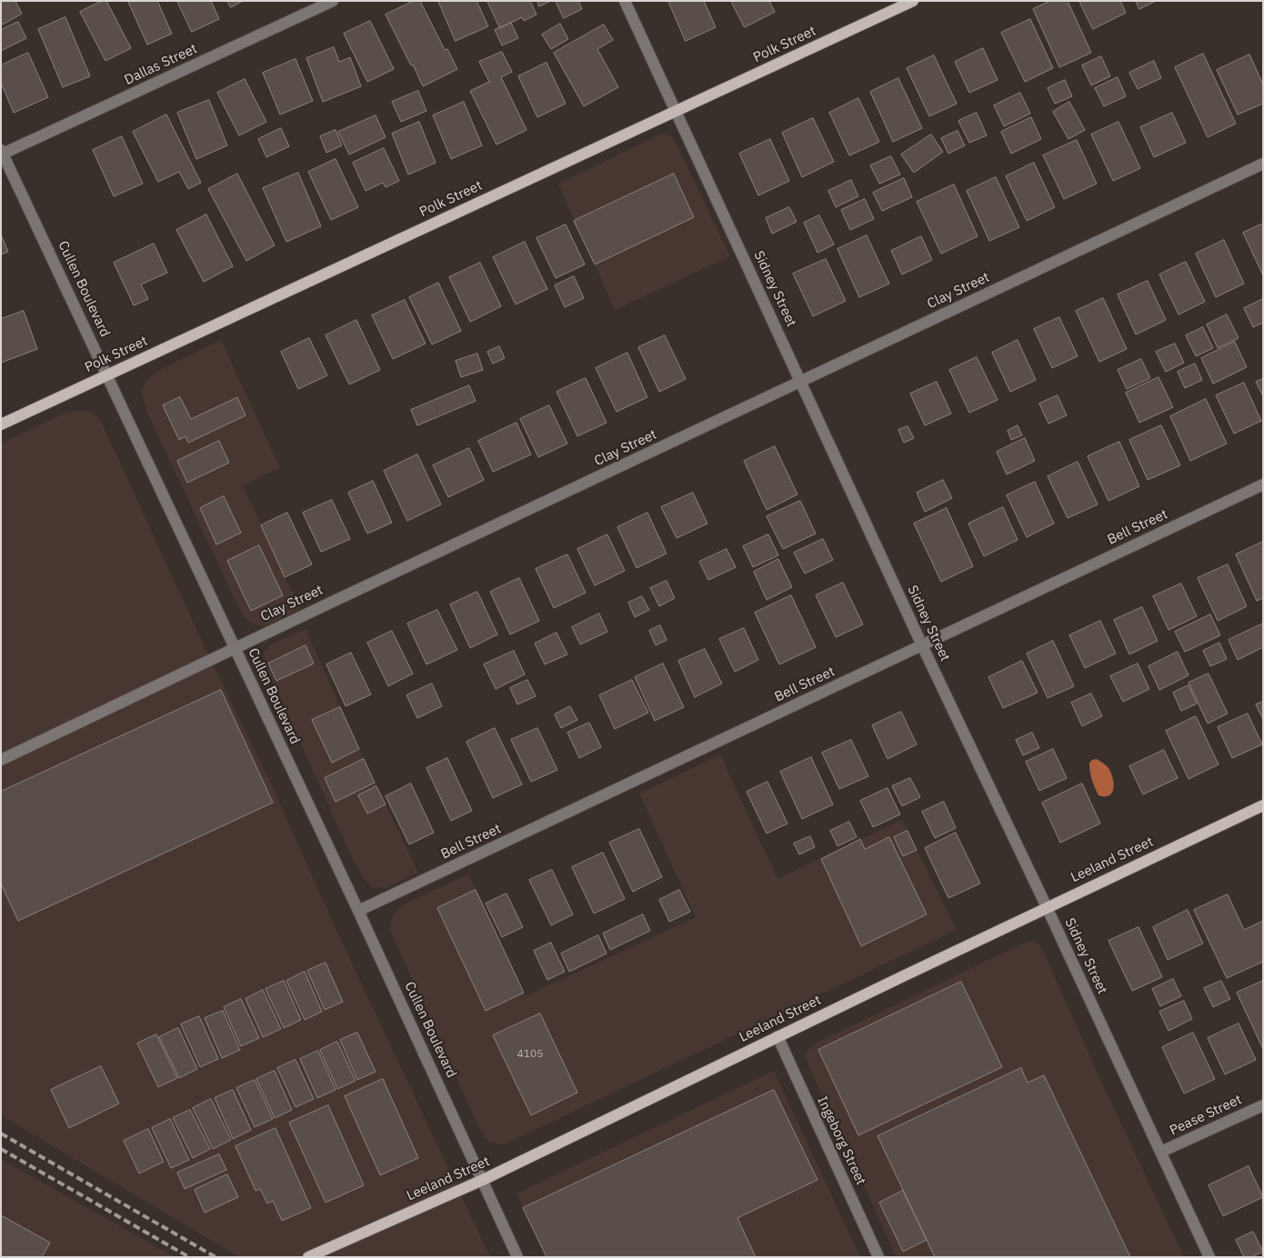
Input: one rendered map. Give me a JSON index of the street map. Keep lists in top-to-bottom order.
{
  "streets": {
    "main road": ["Polk Street", "Leeland Street"],
    "street": [
      "Dallas Street",
      "Cullen Boulevard",
      "Sidney Street",
      "Clay Street",
      "Bell Street",
      "Pease Street",
      "Ingeborg Street"
    ]
  },
  "crossings": [
    ["Polk Street", "Cullen Boulevard"],
    ["Polk Street", "Sidney Street"],
    ["Dallas Street", "Cullen Boulevard"],
    ["Cullen Boulevard", "Clay Street"],
    ["Cullen Boulevard", "Bell Street"],
    ["Cullen Boulevard", "Leeland Street"],
    ["Sidney Street", "Clay Street"],
    ["Sidney Street", "Bell Street"],
    ["Sidney Street", "Leeland Street"],
    ["Sidney Street", "Pease Street"],
    ["Leeland Street", "Ingeborg Street"]
  ],
  "house_numbers": ["4105"]
}
